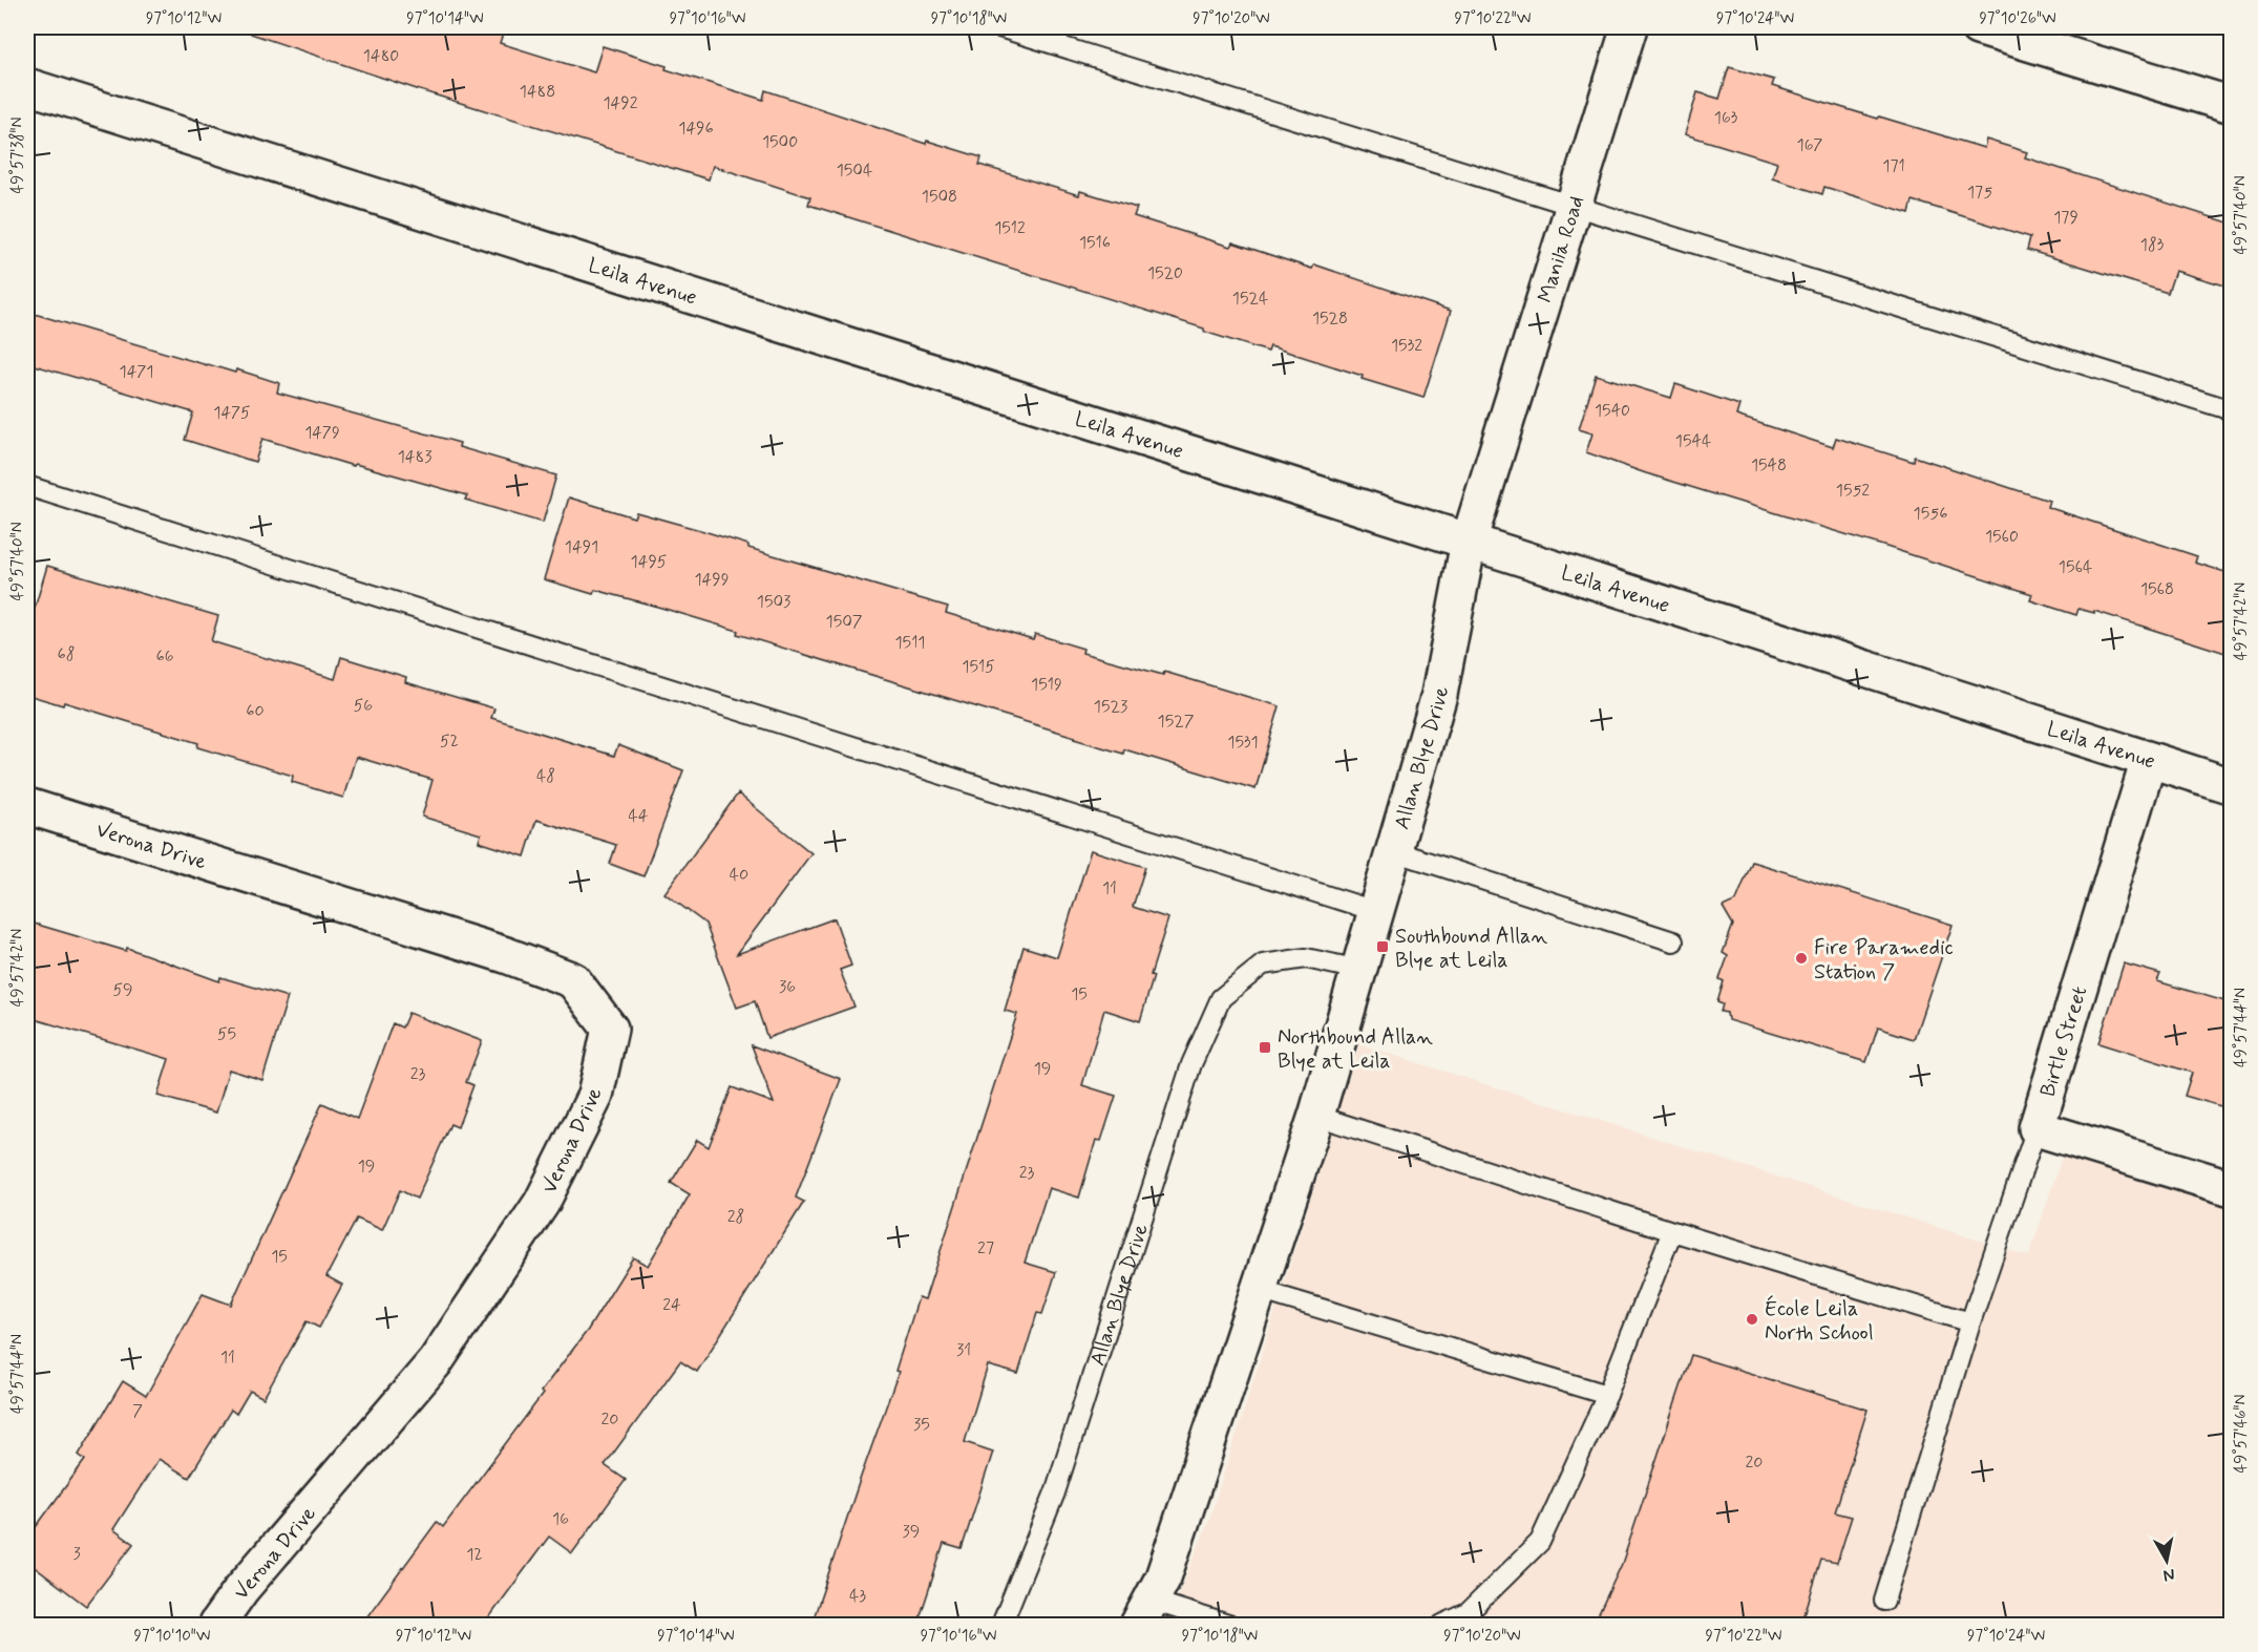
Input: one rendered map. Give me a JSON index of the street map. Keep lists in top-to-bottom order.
{
  "streets": {
    "street": [
      "Manila Road",
      "Leila Avenue",
      "Allan Blye Drive",
      "Verona Drive",
      "Birtle Street"
    ]
  },
  "crossings": [
    ["Manila Road", "Leila Avenue"],
    ["Manila Road", "Allan Blye Drive"],
    ["Leila Avenue", "Allan Blye Drive"],
    ["Leila Avenue", "Birtle Street"]
  ],
  "places": {
    "transit": ["Southbound Allan Blye at Leila", "Northbound Allan Blye at Leila"],
    "other": ["Fire Paramedic Station 7", "École Leila North School"]
  },
  "house_numbers": [
    "1480",
    "1488",
    "1492",
    "163",
    "1496",
    "1500",
    "167",
    "171",
    "1504",
    "175",
    "1508",
    "179",
    "1512",
    "1516",
    "183",
    "1520",
    "1524",
    "1528",
    "1532",
    "1471",
    "1540",
    "1475",
    "1479",
    "1544",
    "1483",
    "1548",
    "1552",
    "1556",
    "1560",
    "1491",
    "1495",
    "1564",
    "1499",
    "1568",
    "1503",
    "1507",
    "1511",
    "68",
    "66",
    "1515",
    "1519",
    "56",
    "1523",
    "60",
    "1527",
    "52",
    "1531",
    "48",
    "44",
    "40",
    "11",
    "36",
    "59",
    "15",
    "55",
    "19",
    "23",
    "19",
    "23",
    "28",
    "27",
    "15",
    "24",
    "31",
    "11",
    "7",
    "20",
    "35",
    "20",
    "16",
    "39",
    "3",
    "12",
    "43"
  ],
  "north": "bottom",
  "coordinates": [
    "97°10'12\"W",
    "97°10'14\"W",
    "97°10'16\"W",
    "97°10'18\"W",
    "97°10'20\"W",
    "97°10'22\"W",
    "97°10'24\"W",
    "97°10'26\"W",
    "49°57'38\"N",
    "49°57'40\"N",
    "49°57'42\"N",
    "49°57'44\"N",
    "49°57'46\"N",
    "97°10'10\"W"
  ]
}
